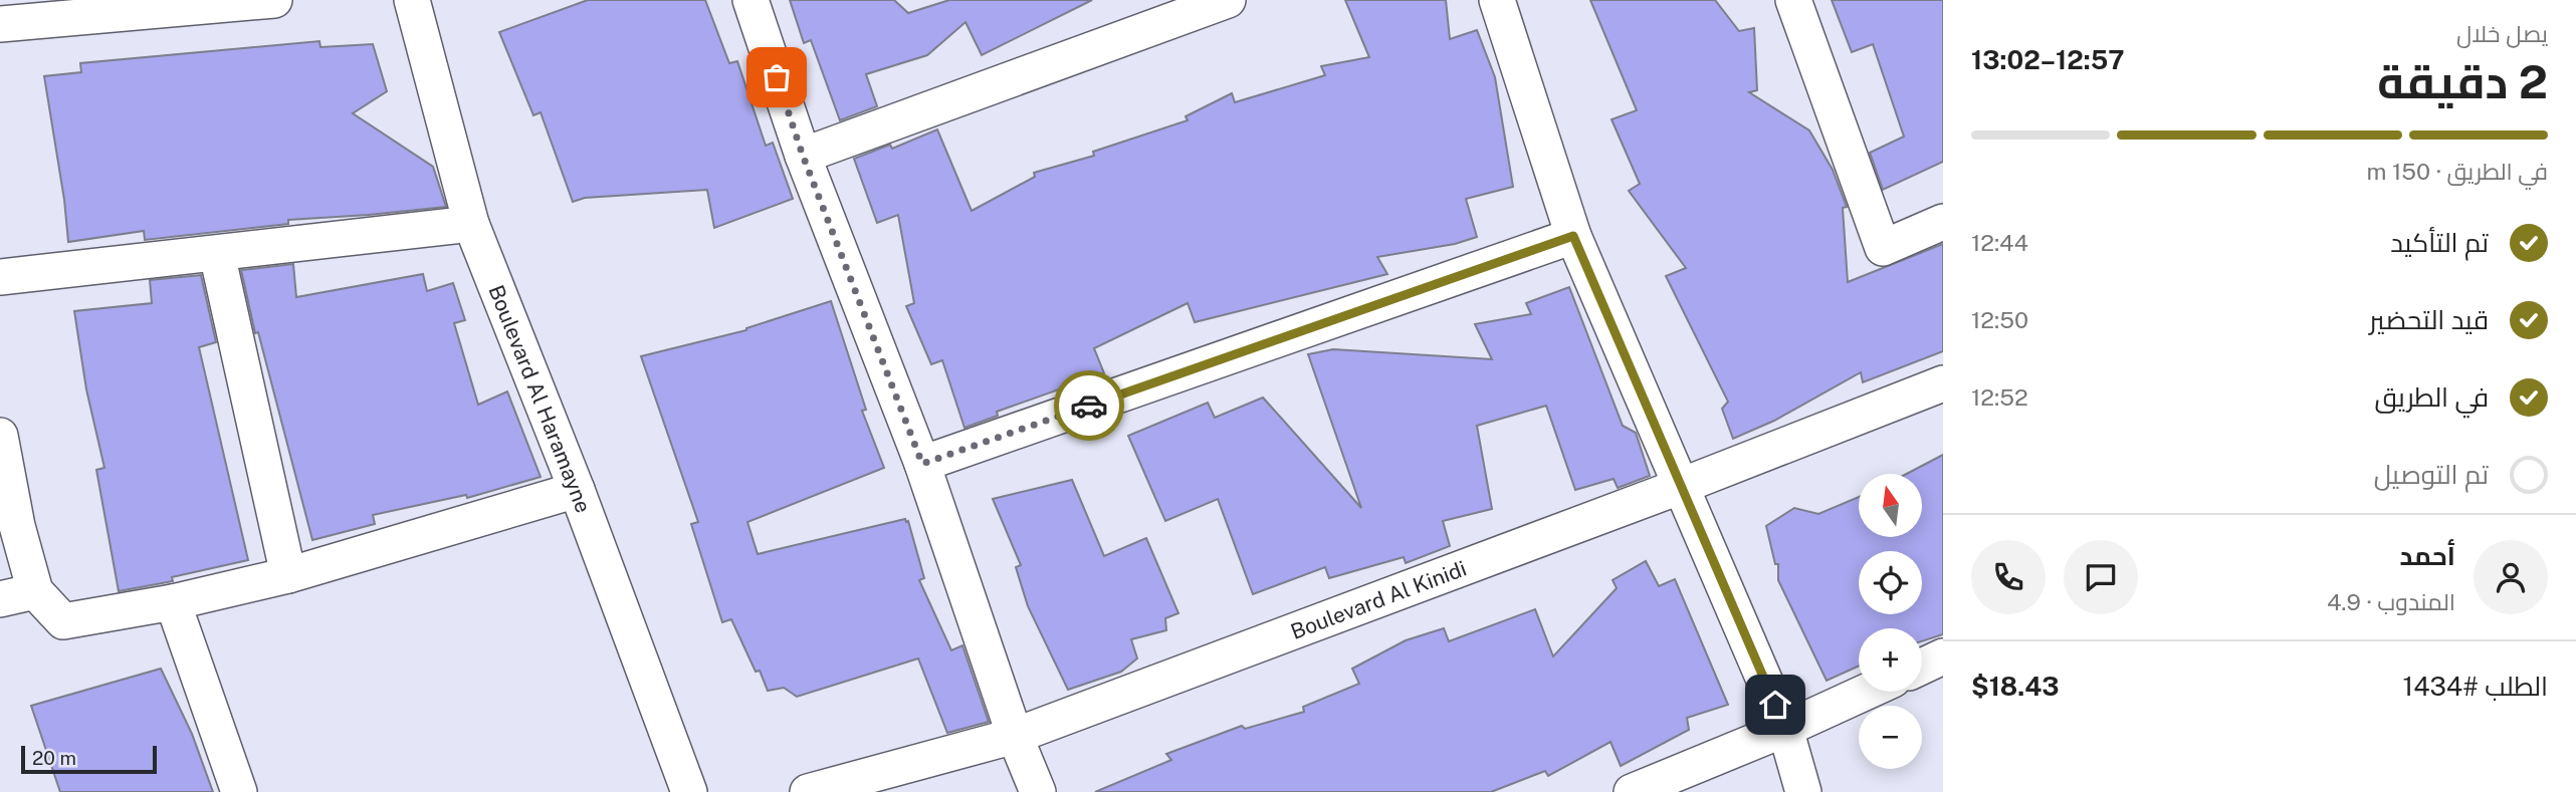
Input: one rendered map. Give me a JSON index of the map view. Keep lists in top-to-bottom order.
{
  "streets": {
    "street": ["Boulevard Al Haramayne", "Boulevard Al Kinidi"]
  },
  "scale_bar": "20 m",
  "north": "top",
  "page": {
    "heading": ["2 دقيقة", "يصل خلال", "12:57–13:02"],
    "panel": [
      "أحمد",
      "المندوب · 4.9",
      "الطلب #1434",
      "$18.43"
    ],
    "bar": "في الطريق · 150 m",
    "list": [
      ["تم التأكيد", "12:44"],
      ["قيد التحضير", "12:50"],
      ["في الطريق", "12:52"],
      "تم التوصيل"
    ],
    "map_buttons": ["+", "−"],
    "scale": "20 m"
  }
}
